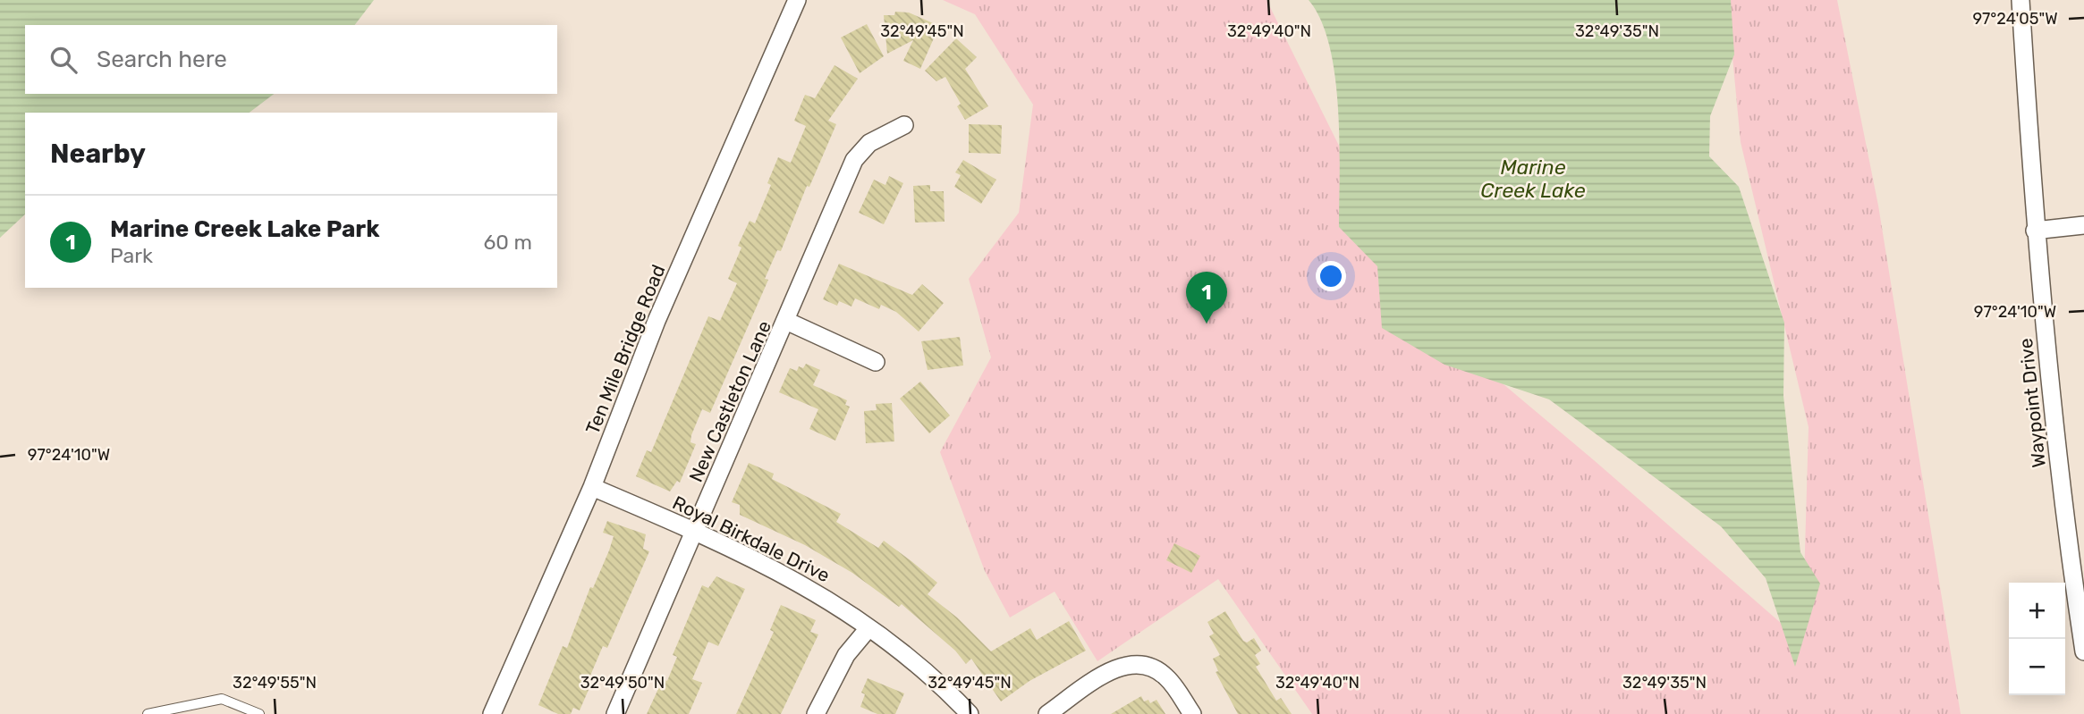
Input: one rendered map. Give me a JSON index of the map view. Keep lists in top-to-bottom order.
{
  "streets": {
    "street": [
      "Ten Mile Bridge Road",
      "New Castleton Lane",
      "Waypoint Drive",
      "Royal Birkdale Drive"
    ]
  },
  "crossings": [
    ["Ten Mile Bridge Road", "Royal Birkdale Drive"],
    ["New Castleton Lane", "Royal Birkdale Drive"]
  ],
  "water": ["Marine Creek Lake"],
  "page": {
    "search": "Search here",
    "heading": "Nearby",
    "list": [
      {
        "mark": "1",
        "name": "Marine Creek Lake Park",
        "note": "Park",
        "value": "60 m"
      }
    ],
    "pins": "1",
    "map_buttons": ["+", "−"]
  },
  "coordinates": [
    "97°24'05\"W",
    "32°49'45\"N",
    "32°49'40\"N",
    "32°49'35\"N",
    "97°24'10\"W",
    "32°49'55\"N",
    "32°49'50\"N"
  ]
}
